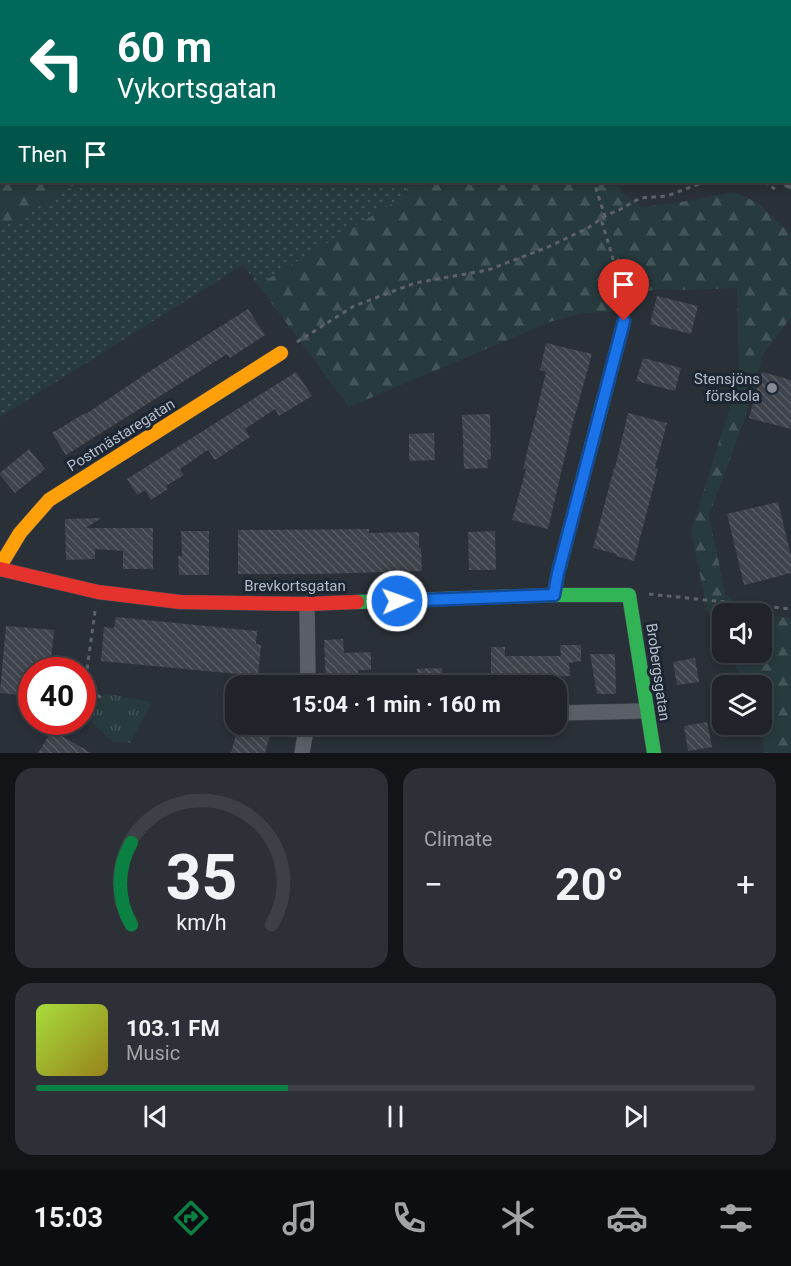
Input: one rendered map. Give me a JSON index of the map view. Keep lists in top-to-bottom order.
{
  "streets": {
    "street": ["Postmästaregatan", "Brevkortsgatan", "Brobergsgatan"]
  },
  "crossings": [
    ["Postmästaregatan", "Brevkortsgatan"],
    ["Brevkortsgatan", "Brobergsgatan"]
  ],
  "places": ["Stensjöns förskola"],
  "page": {
    "turn": ["60 m", "Vykortsgatan"],
    "then": "Then",
    "limit": "40",
    "trip": "15:04 · 1 min · 160 m",
    "tile": "Climate",
    "heat": ["−", "20°", "+"],
    "song": ["103.1 FM", "Music"],
    "tabs": "15:03",
    "gauge": ["35", "km/h"]
  }
}
